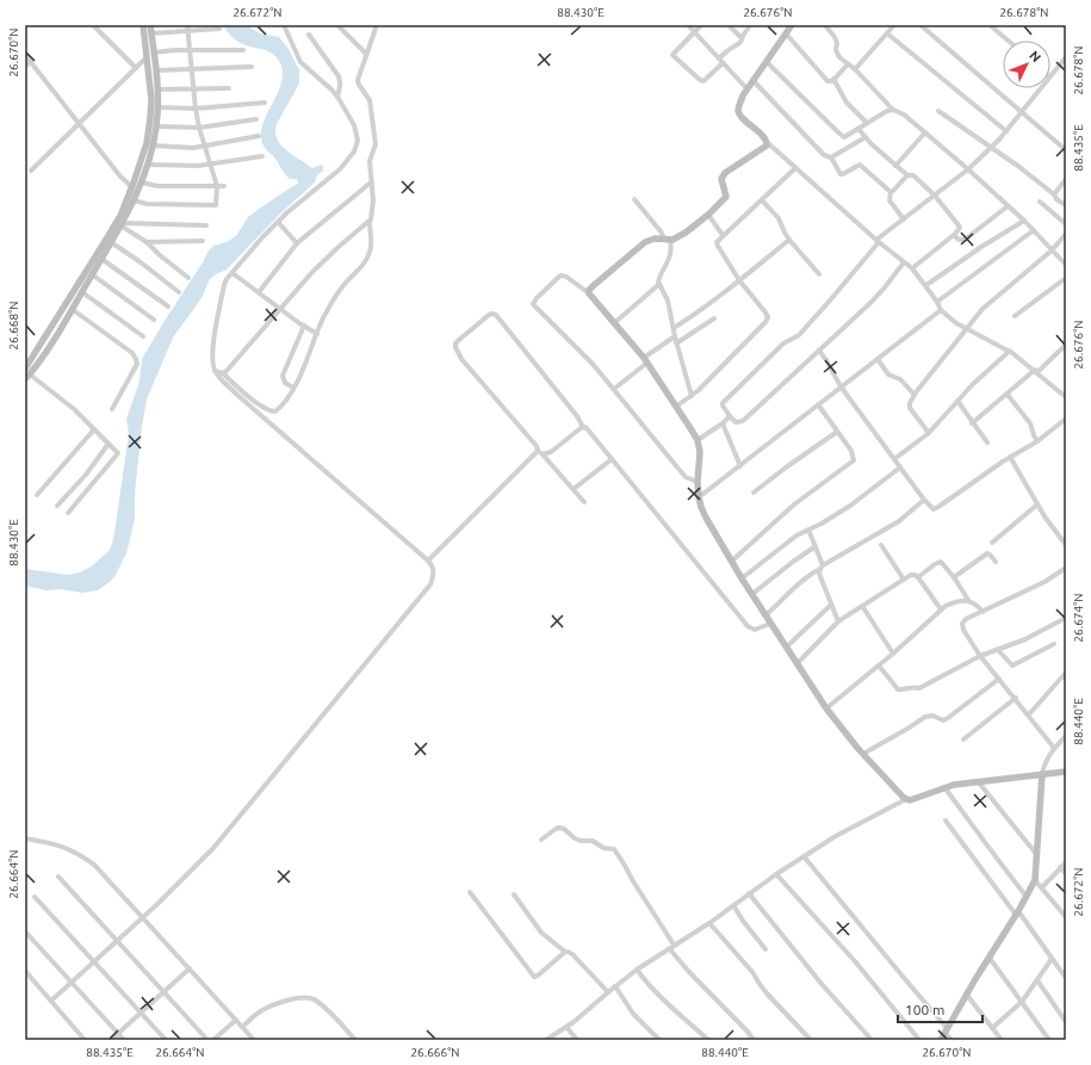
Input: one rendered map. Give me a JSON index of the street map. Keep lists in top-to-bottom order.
{
  "scale_bar": "100 m",
  "north": "top right",
  "coordinates": [
    "26.672°N",
    "88.430°E",
    "26.676°N",
    "26.678°N",
    "26.670°N",
    "88.435°E",
    "26.668°N",
    "26.674°N",
    "88.440°E",
    "26.664°N",
    "26.666°N"
  ]
}
